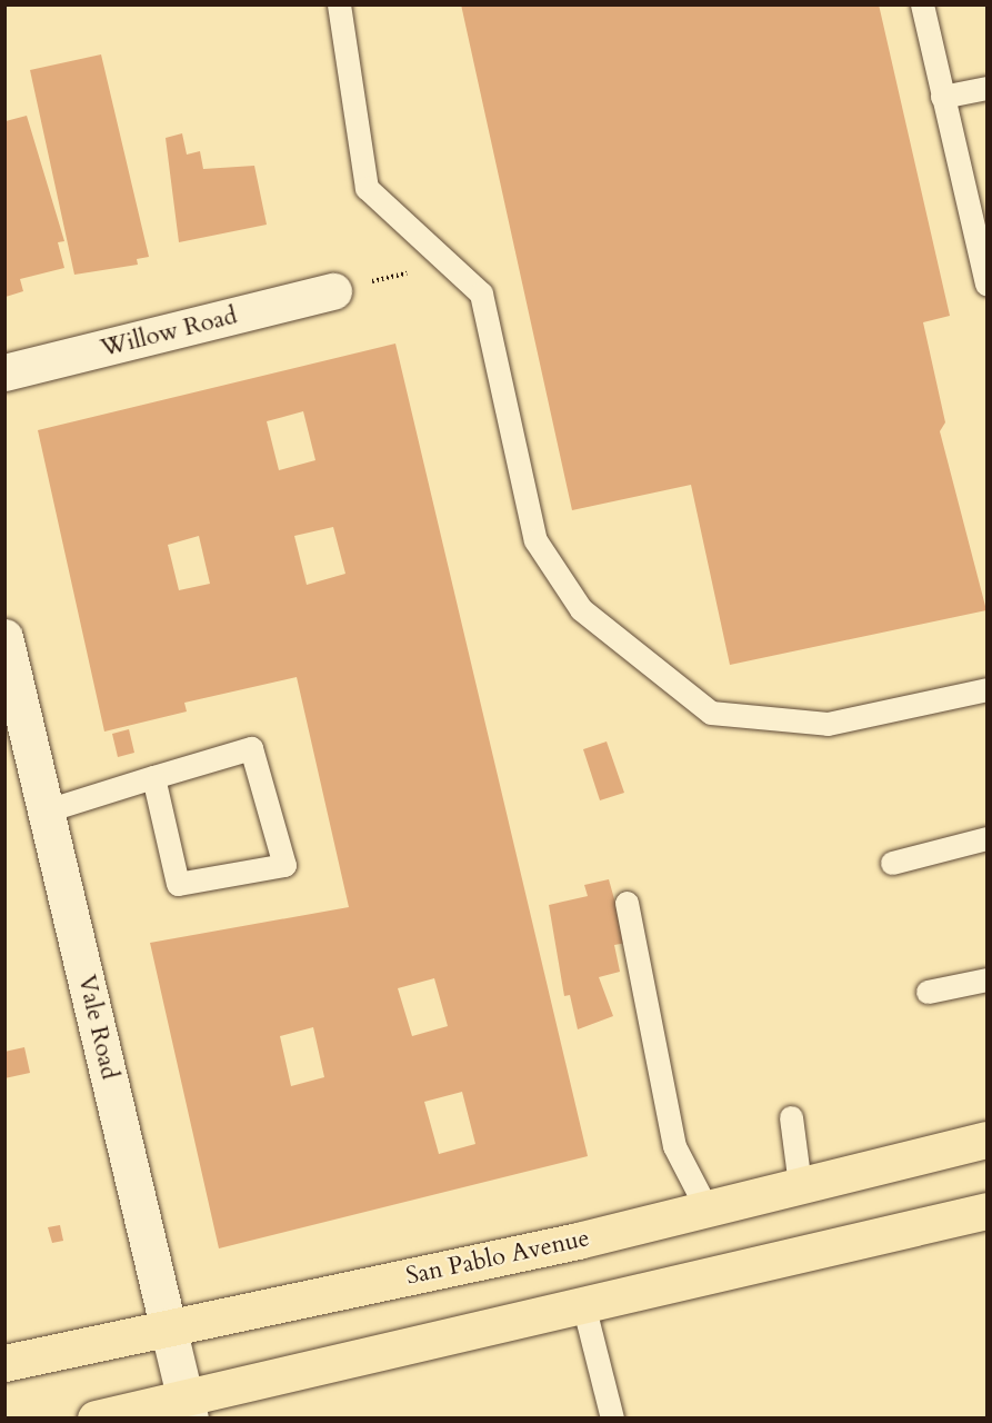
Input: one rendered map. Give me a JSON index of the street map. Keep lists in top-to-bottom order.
{
  "streets": {
    "main road": ["San Pablo Avenue"],
    "street": ["Willow Road", "Vale Road"]
  },
  "crossings": [
    ["Vale Road", "San Pablo Avenue"]
  ]
}
